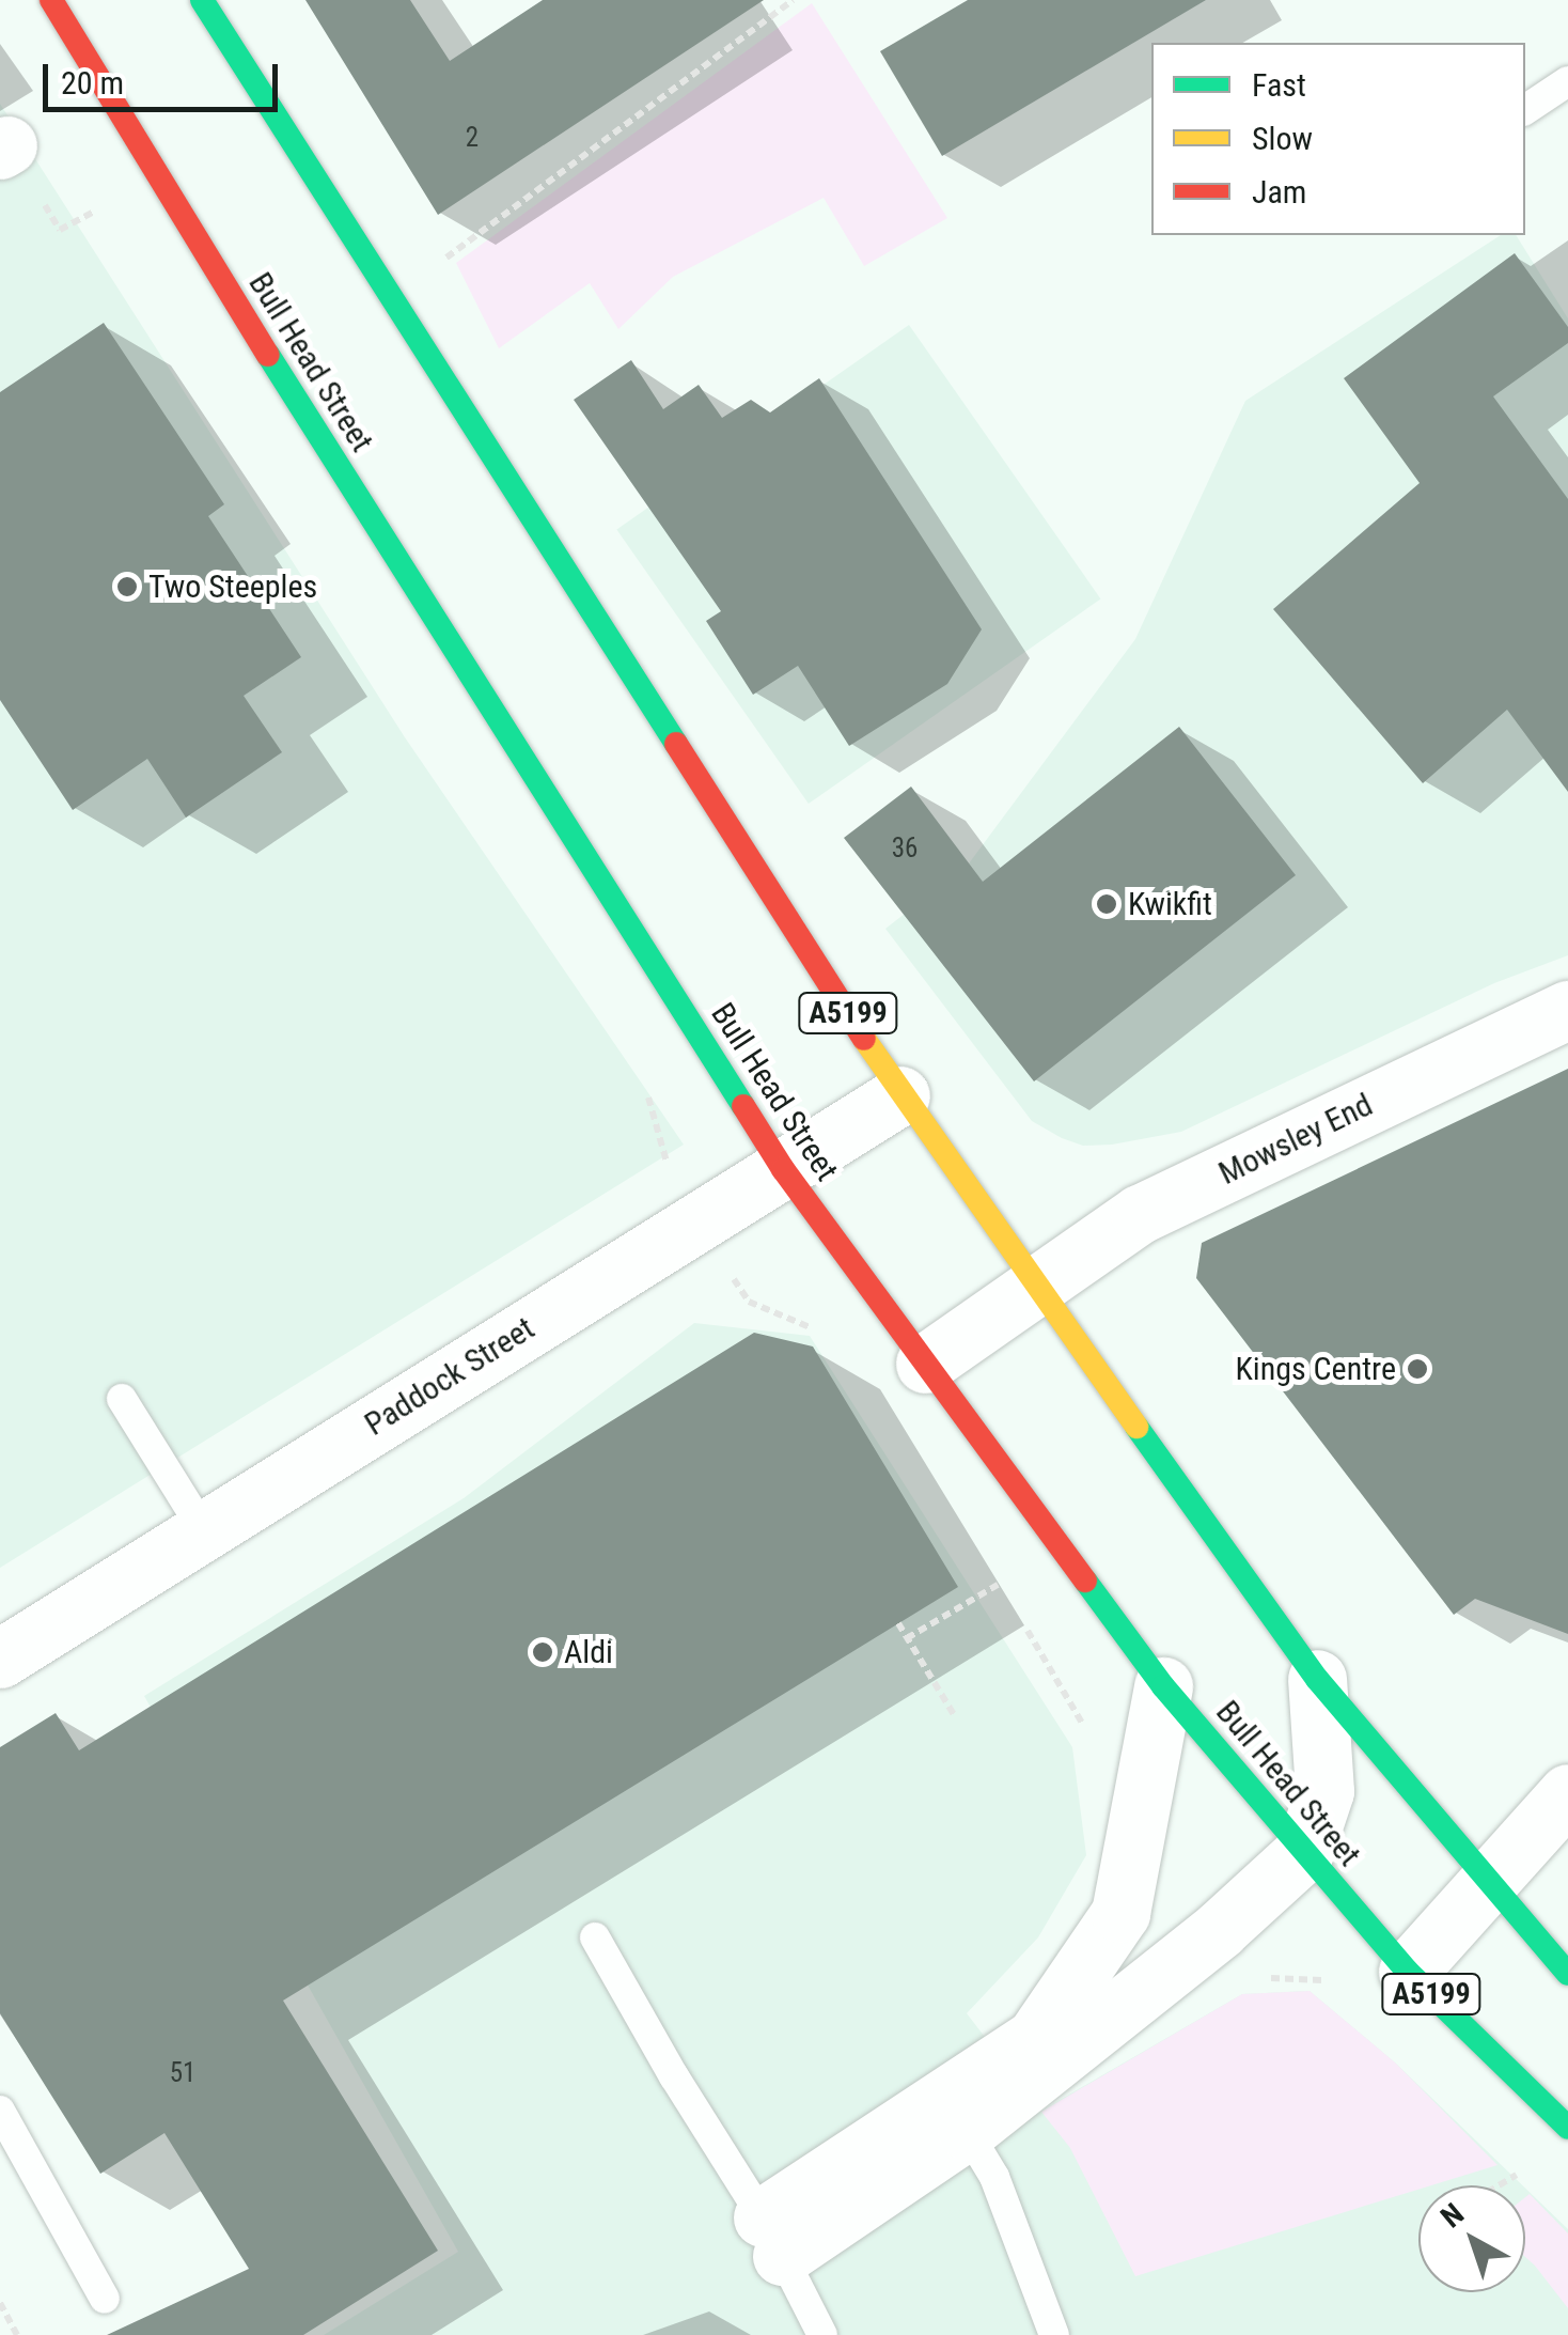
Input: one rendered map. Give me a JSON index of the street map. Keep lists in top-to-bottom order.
{
  "streets": {
    "main road": ["Bull Head Street", "A5199"],
    "street": ["Mowsley End", "Paddock Street"]
  },
  "crossings": [
    ["Bull Head Street", "Mowsley End"],
    ["Bull Head Street", "Paddock Street"],
    ["A5199", "Mowsley End"],
    ["A5199", "Paddock Street"]
  ],
  "places": [
    "Two Steeples",
    "Kwikfit",
    "Kings Centre",
    "Aldi"
  ],
  "house_numbers": ["2", "36", "51"],
  "legend": ["Fast", "Slow", "Jam"],
  "scale_bar": "20 m",
  "north": "top left"
}
